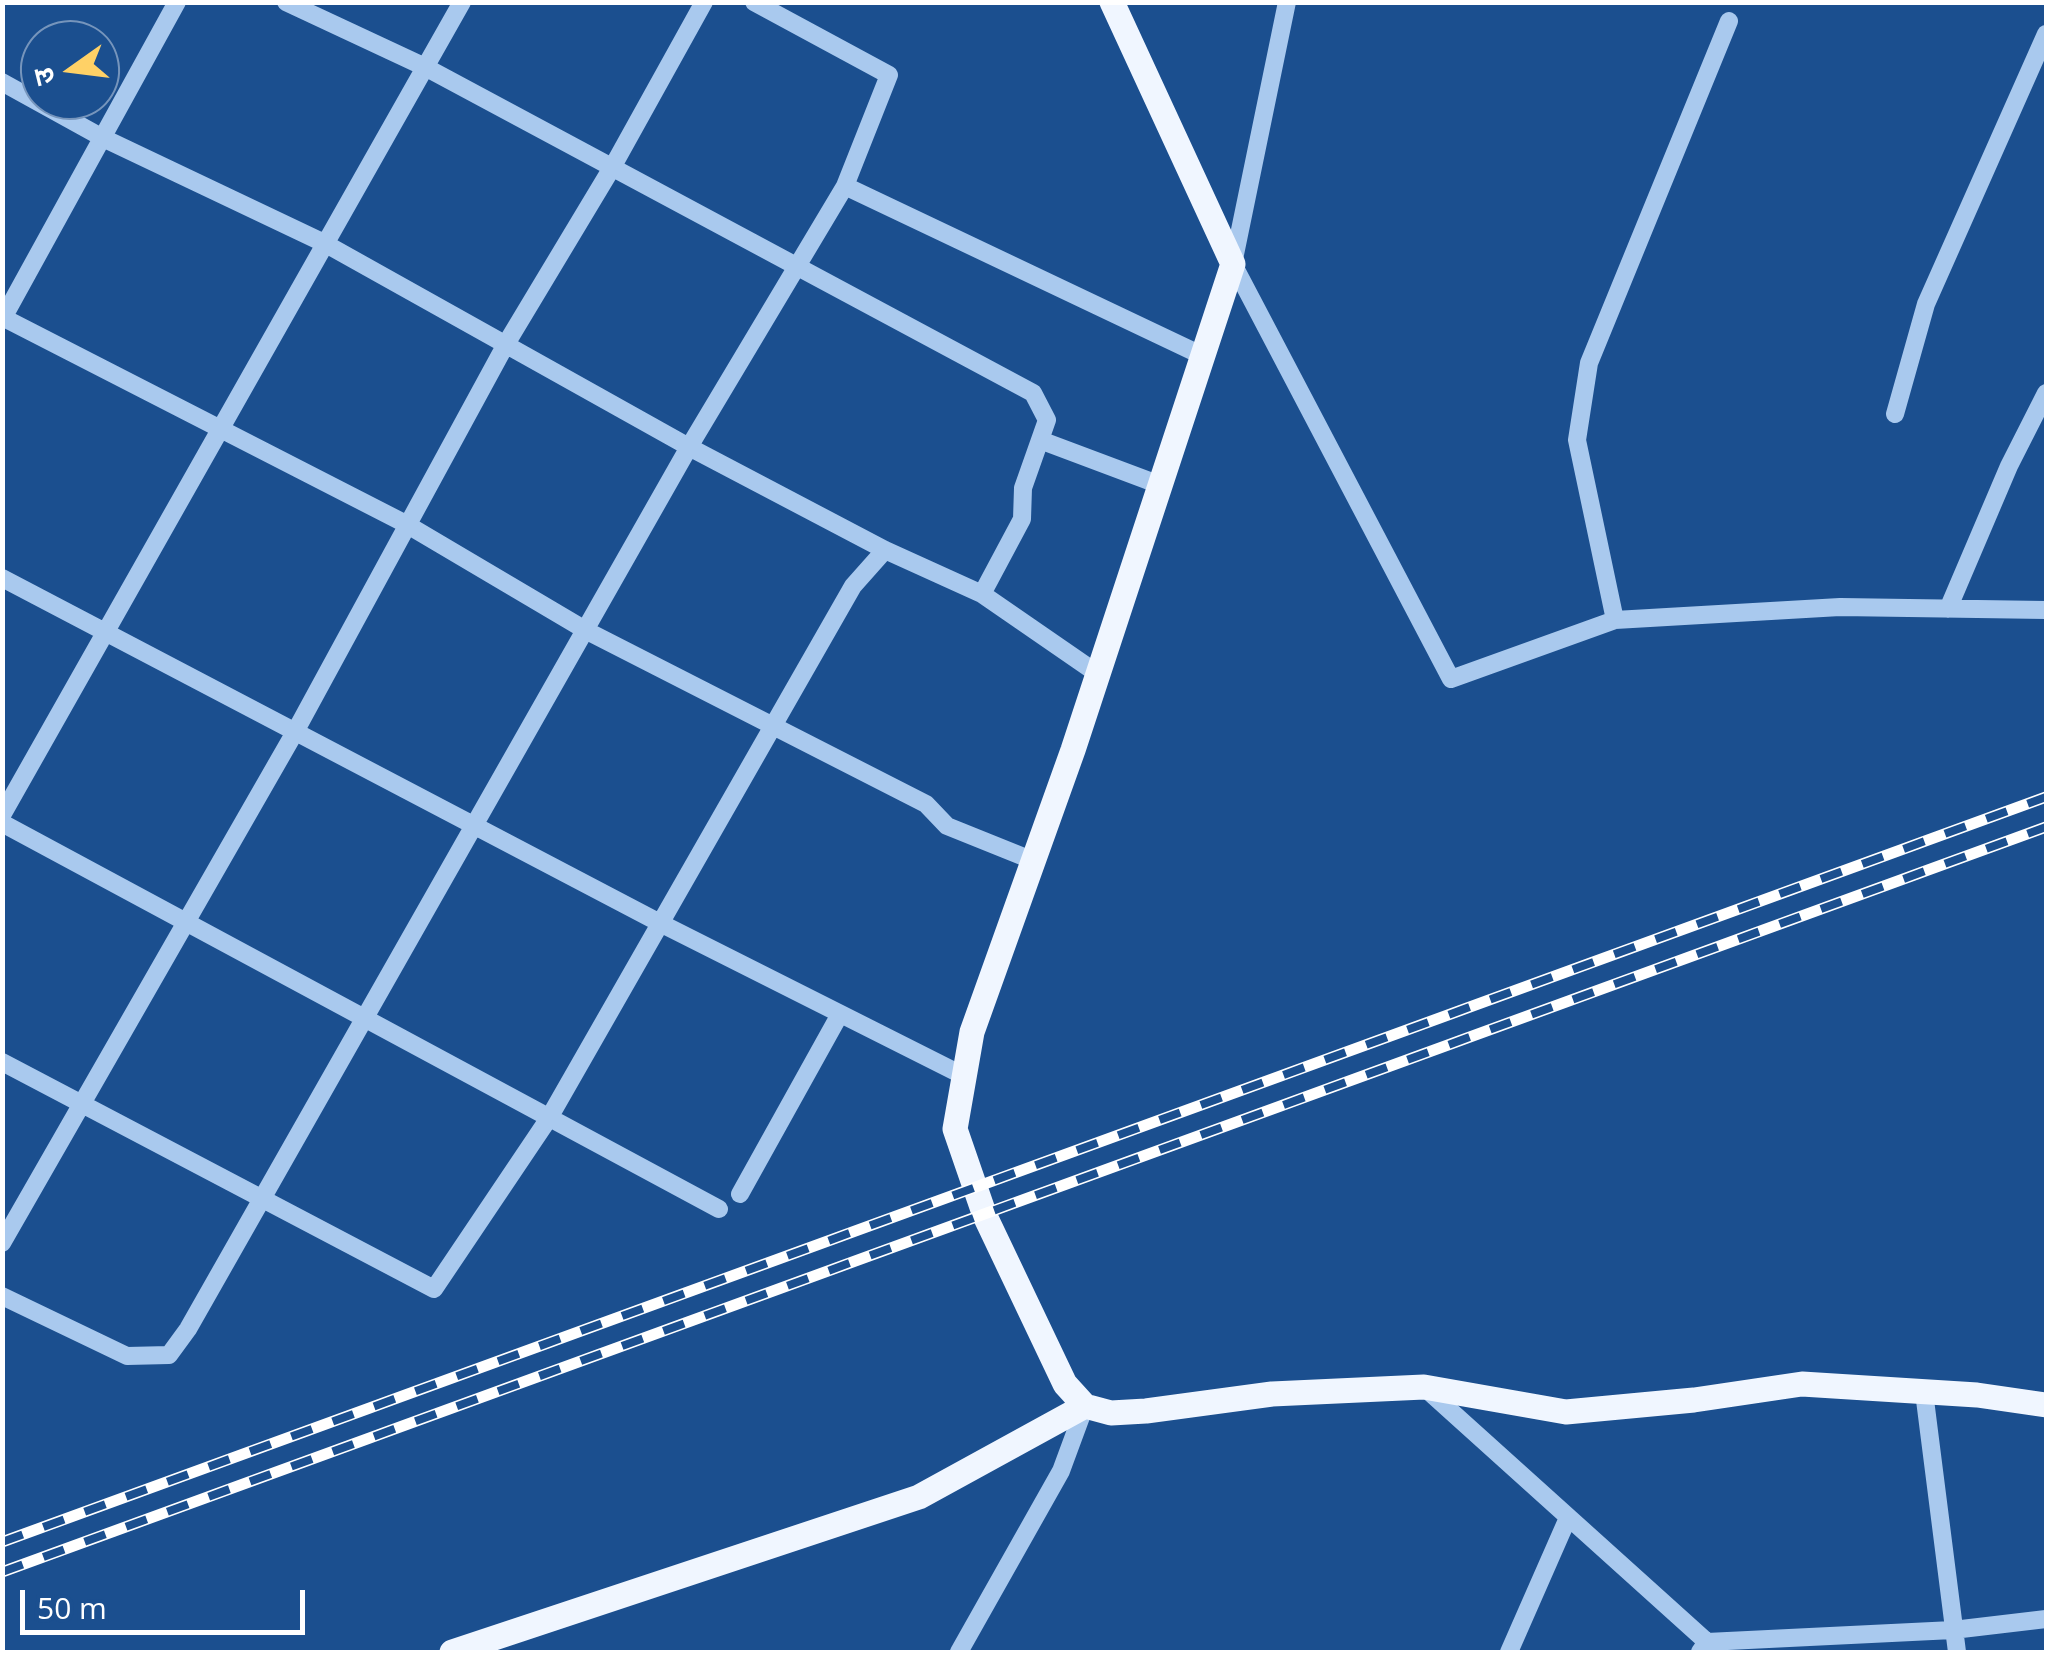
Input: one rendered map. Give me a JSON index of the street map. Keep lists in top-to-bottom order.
{
  "scale_bar": "50 m",
  "north": "left"
}
